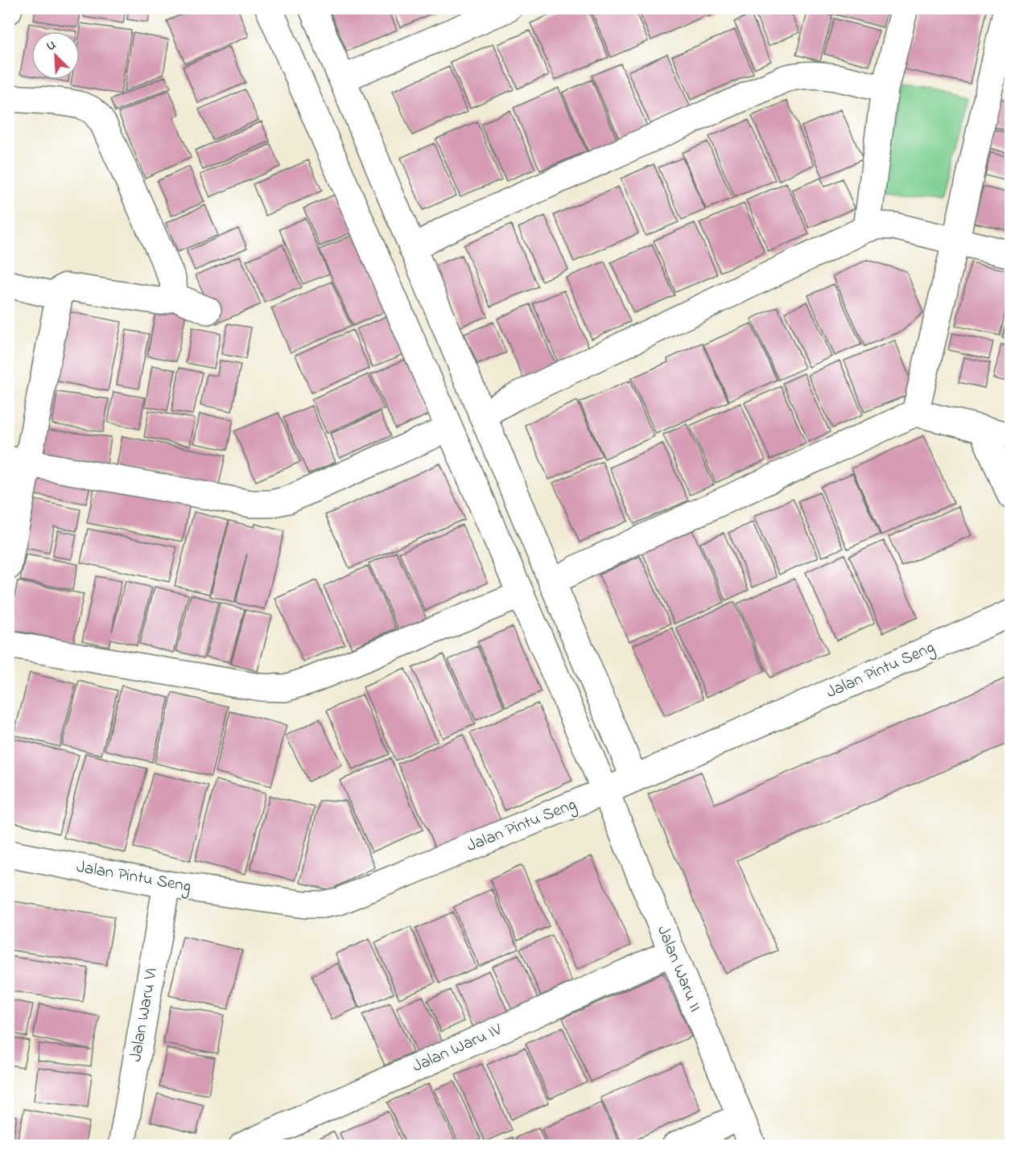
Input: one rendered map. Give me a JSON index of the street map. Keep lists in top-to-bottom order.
{
  "streets": {
    "street": [
      "Jalan Pintu Seng",
      "Jalan Waru II",
      "Jalan Waru VI",
      "Jalan Waru IV"
    ]
  },
  "crossings": [
    ["Jalan Pintu Seng", "Jalan Waru II"],
    ["Jalan Pintu Seng", "Jalan Waru VI"],
    ["Jalan Waru II", "Jalan Waru IV"]
  ],
  "north": "top left"
}
